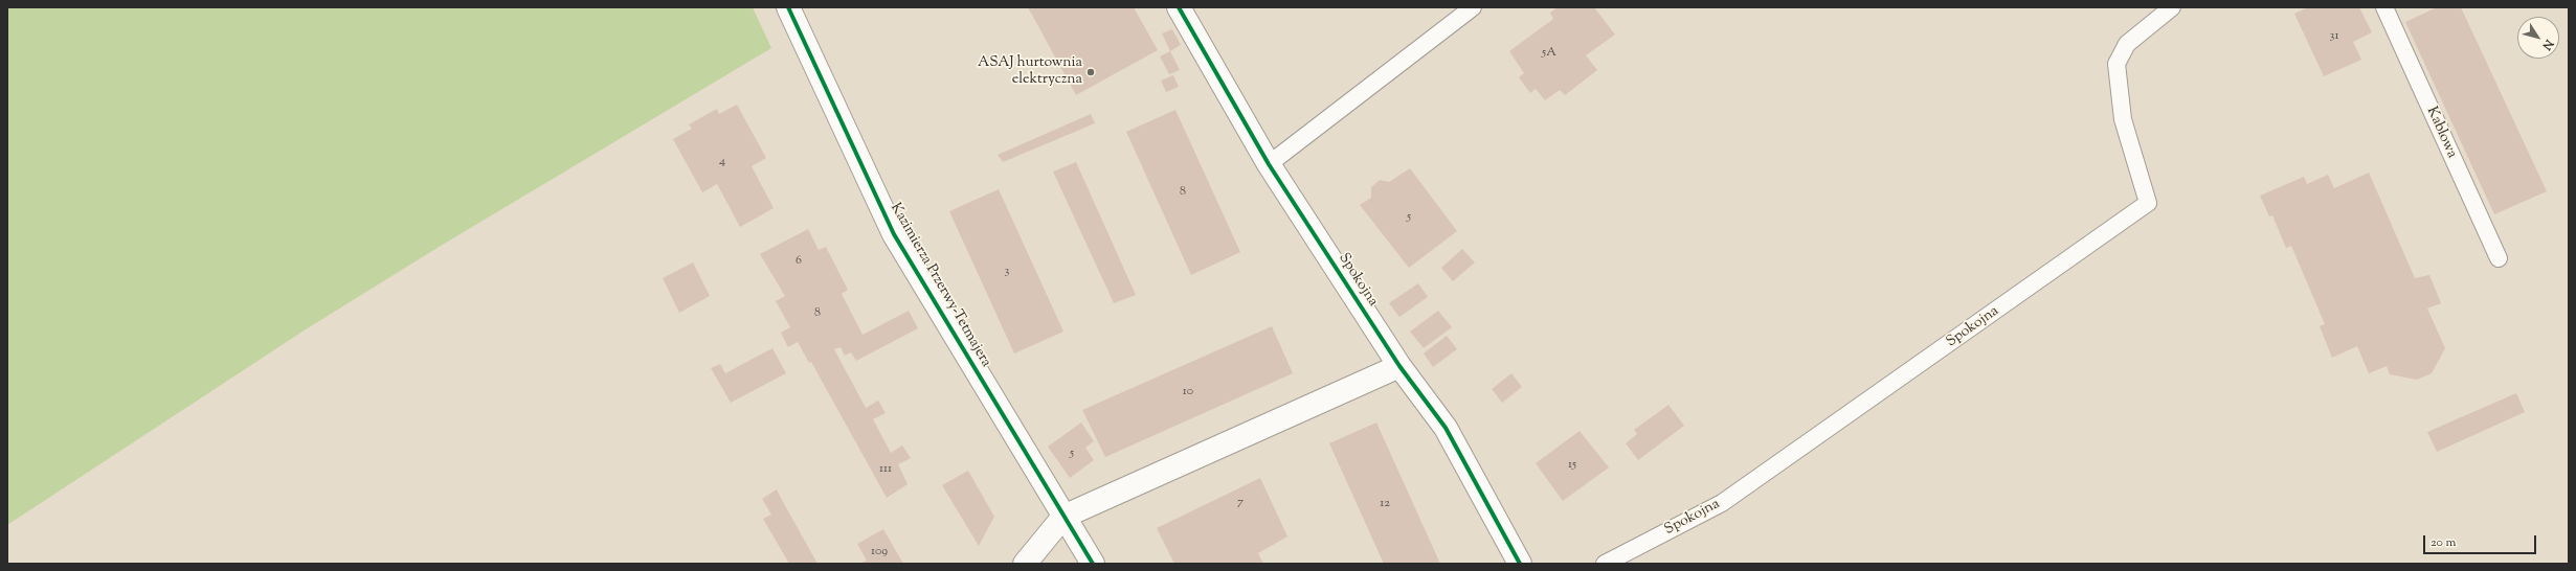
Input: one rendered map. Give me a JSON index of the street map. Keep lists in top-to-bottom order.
{
  "streets": {
    "street": ["Spokojna", "Kazimierza Przerwy-Tetmajera"],
    "lane": ["Kablowa"]
  },
  "places": ["ASAJ hurtownia elektryczna"],
  "house_numbers": [
    "31",
    "5A",
    "4",
    "8",
    "5",
    "6",
    "3",
    "8",
    "10",
    "5",
    "15",
    "111",
    "7",
    "12",
    "109"
  ],
  "scale_bar": "20 m",
  "north": "bottom right"
}
